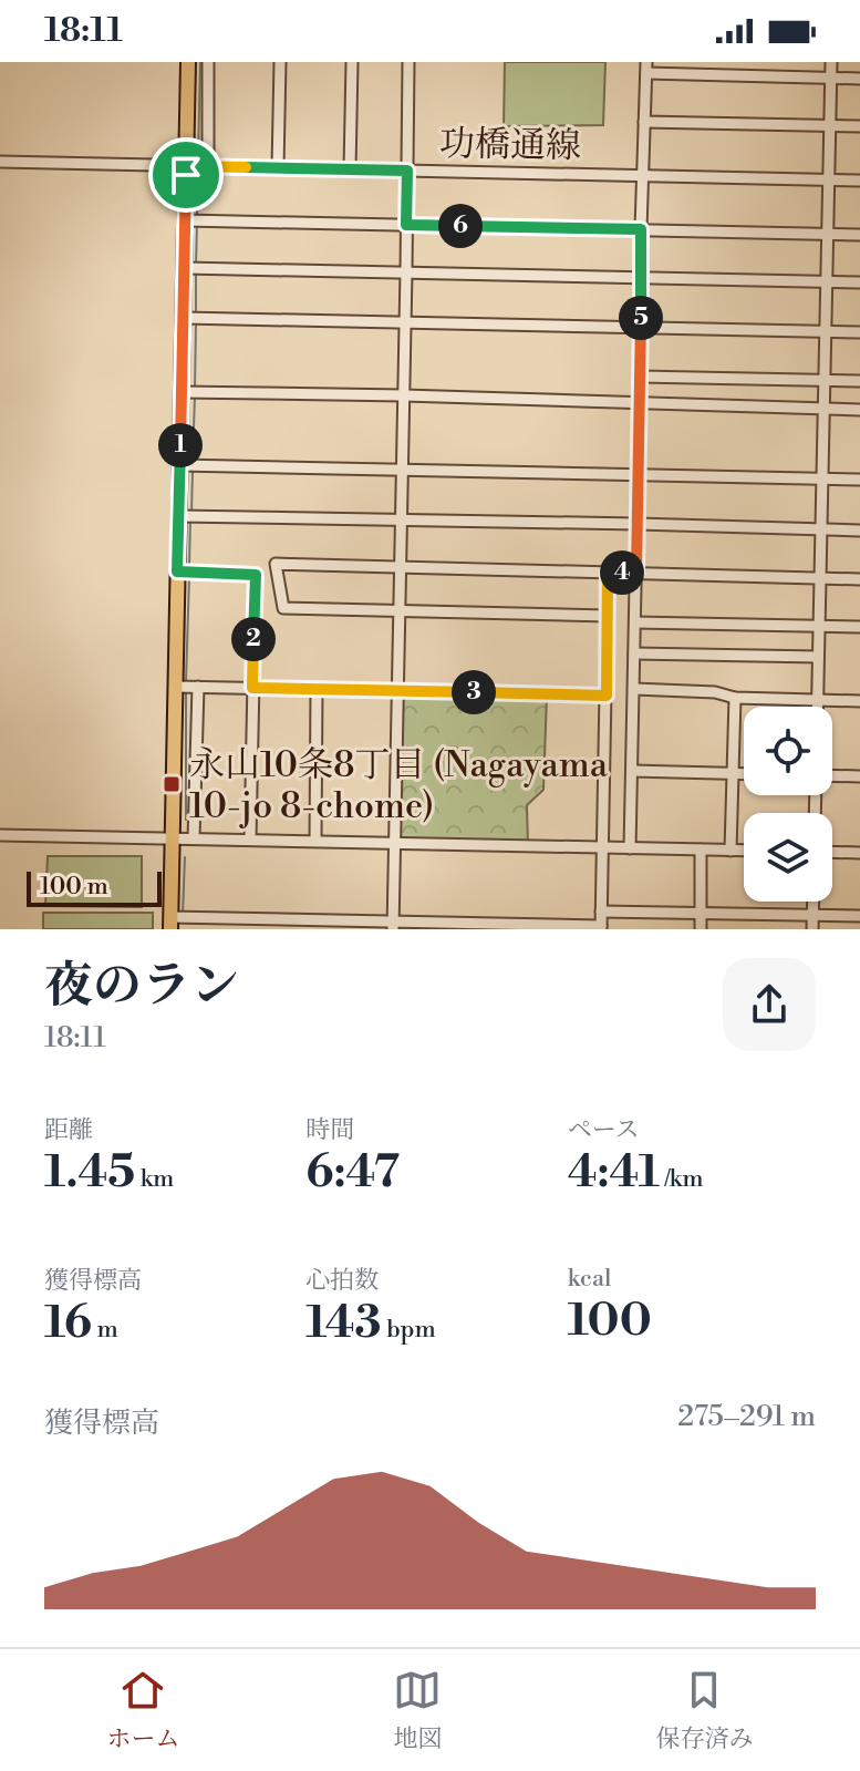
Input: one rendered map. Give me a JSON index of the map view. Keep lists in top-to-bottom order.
{
  "streets": {
    "street": ["功橋通線"]
  },
  "places": {
    "transit": ["永山10条8丁目 (Nagayama 10-jo 8-chome)"]
  },
  "scale_bar": "100 m",
  "page": {
    "status": "18:11",
    "pins": [
      "6",
      "5",
      "1",
      "4",
      "2",
      "3"
    ],
    "scale": "100 m",
    "heading": ["夜のラン", "18:11"],
    "stats": [
      ["距離", "1.45 km"],
      ["時間", "6:47"],
      ["ペース", "4:41 /km"],
      ["獲得標高", "16 m"],
      ["心拍数", "143 bpm"],
      ["kcal", "100"]
    ],
    "chart": ["獲得標高", "275–291 m"],
    "tabs": ["ホーム", "地図", "保存済み"]
  }
}
